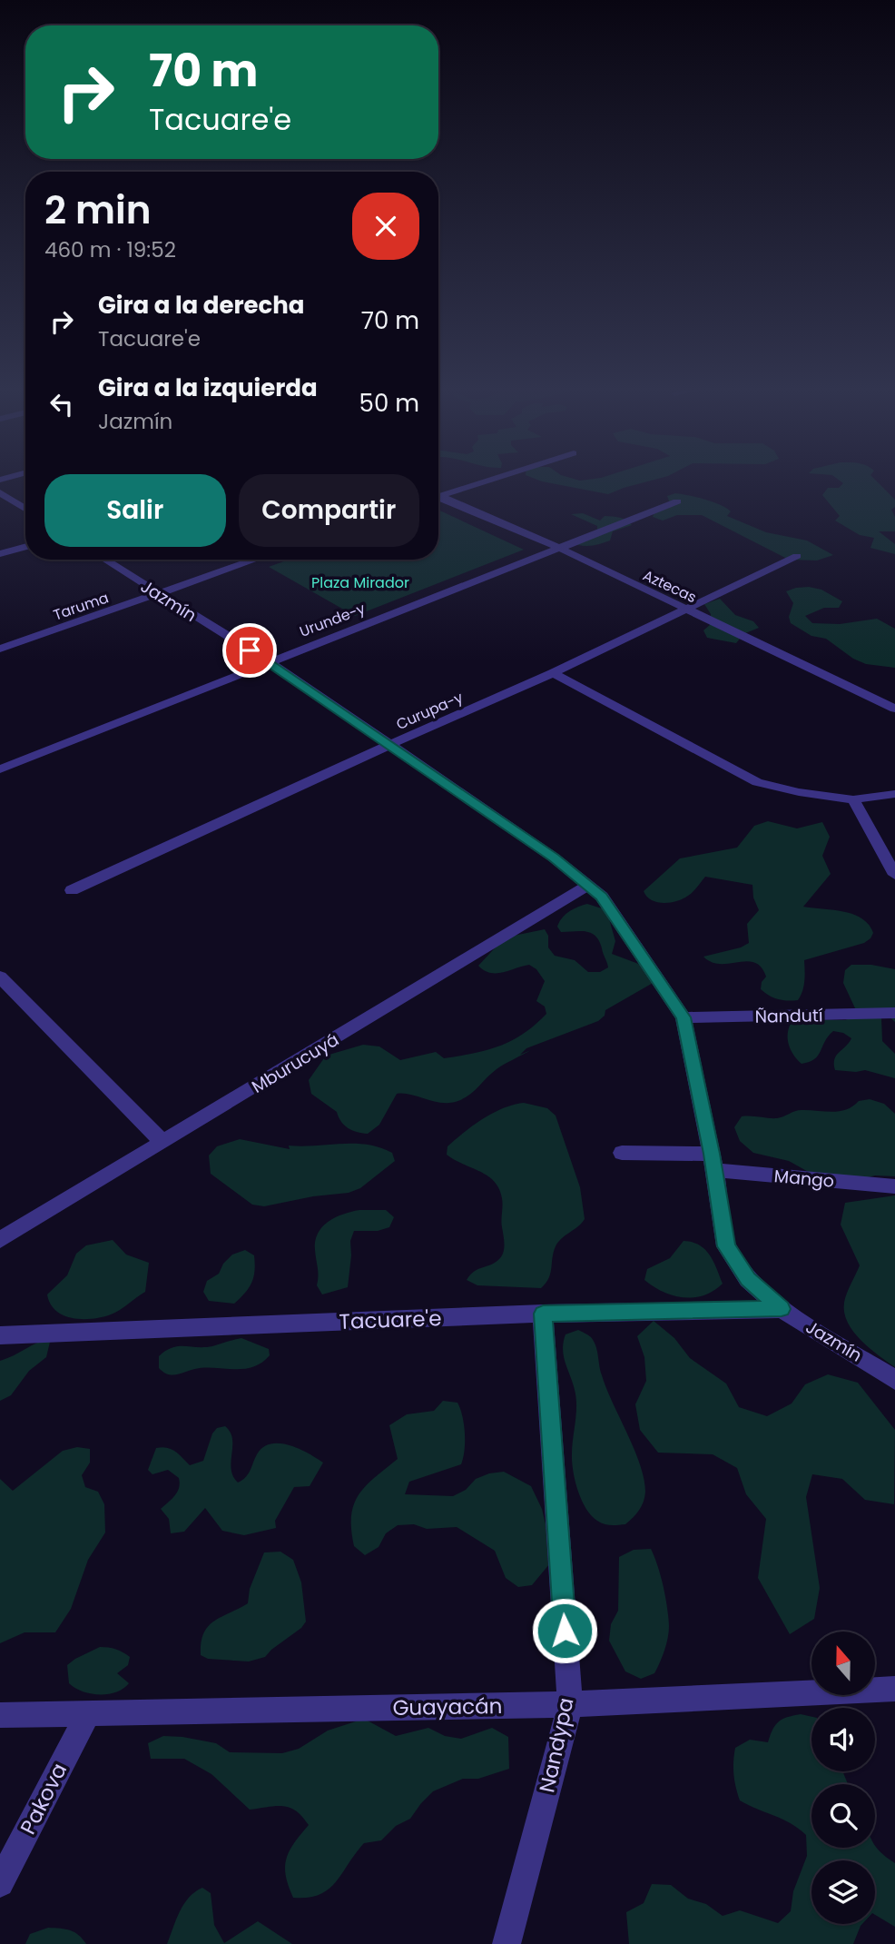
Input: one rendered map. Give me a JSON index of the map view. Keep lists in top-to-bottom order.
{
  "streets": {
    "street": [
      "Aztecas",
      "Jazmín",
      "Taruma",
      "Urunde-y",
      "Curupa-y",
      "Ñandutí",
      "Mburucuyá",
      "Mango",
      "Tacuare'e",
      "Guayacán",
      "Nandypa",
      "Pakova"
    ]
  },
  "crossings": [
    ["Aztecas", "Urunde-y"],
    ["Aztecas", "Curupa-y"],
    ["Jazmín", "Taruma"],
    ["Jazmín", "Urunde-y"],
    ["Jazmín", "Curupa-y"],
    ["Jazmín", "Ñandutí"],
    ["Jazmín", "Mburucuyá"],
    ["Jazmín", "Mango"],
    ["Jazmín", "Tacuare'e"],
    ["Tacuare'e", "Nandypa"],
    ["Guayacán", "Nandypa"],
    ["Guayacán", "Pakova"]
  ],
  "parks": ["Plaza Mirador"],
  "north": "top",
  "page": {
    "turn": ["70 m", "Tacuare'e"],
    "heading": ["2 min", "460 m · 19:52"],
    "list": [
      {
        "name": "Gira a la derecha",
        "note": "Tacuare'e",
        "value": "70 m"
      },
      {
        "name": "Gira a la izquierda",
        "note": "Jazmín",
        "value": "50 m"
      }
    ],
    "buttons": ["Salir", "Compartir"]
  }
}
